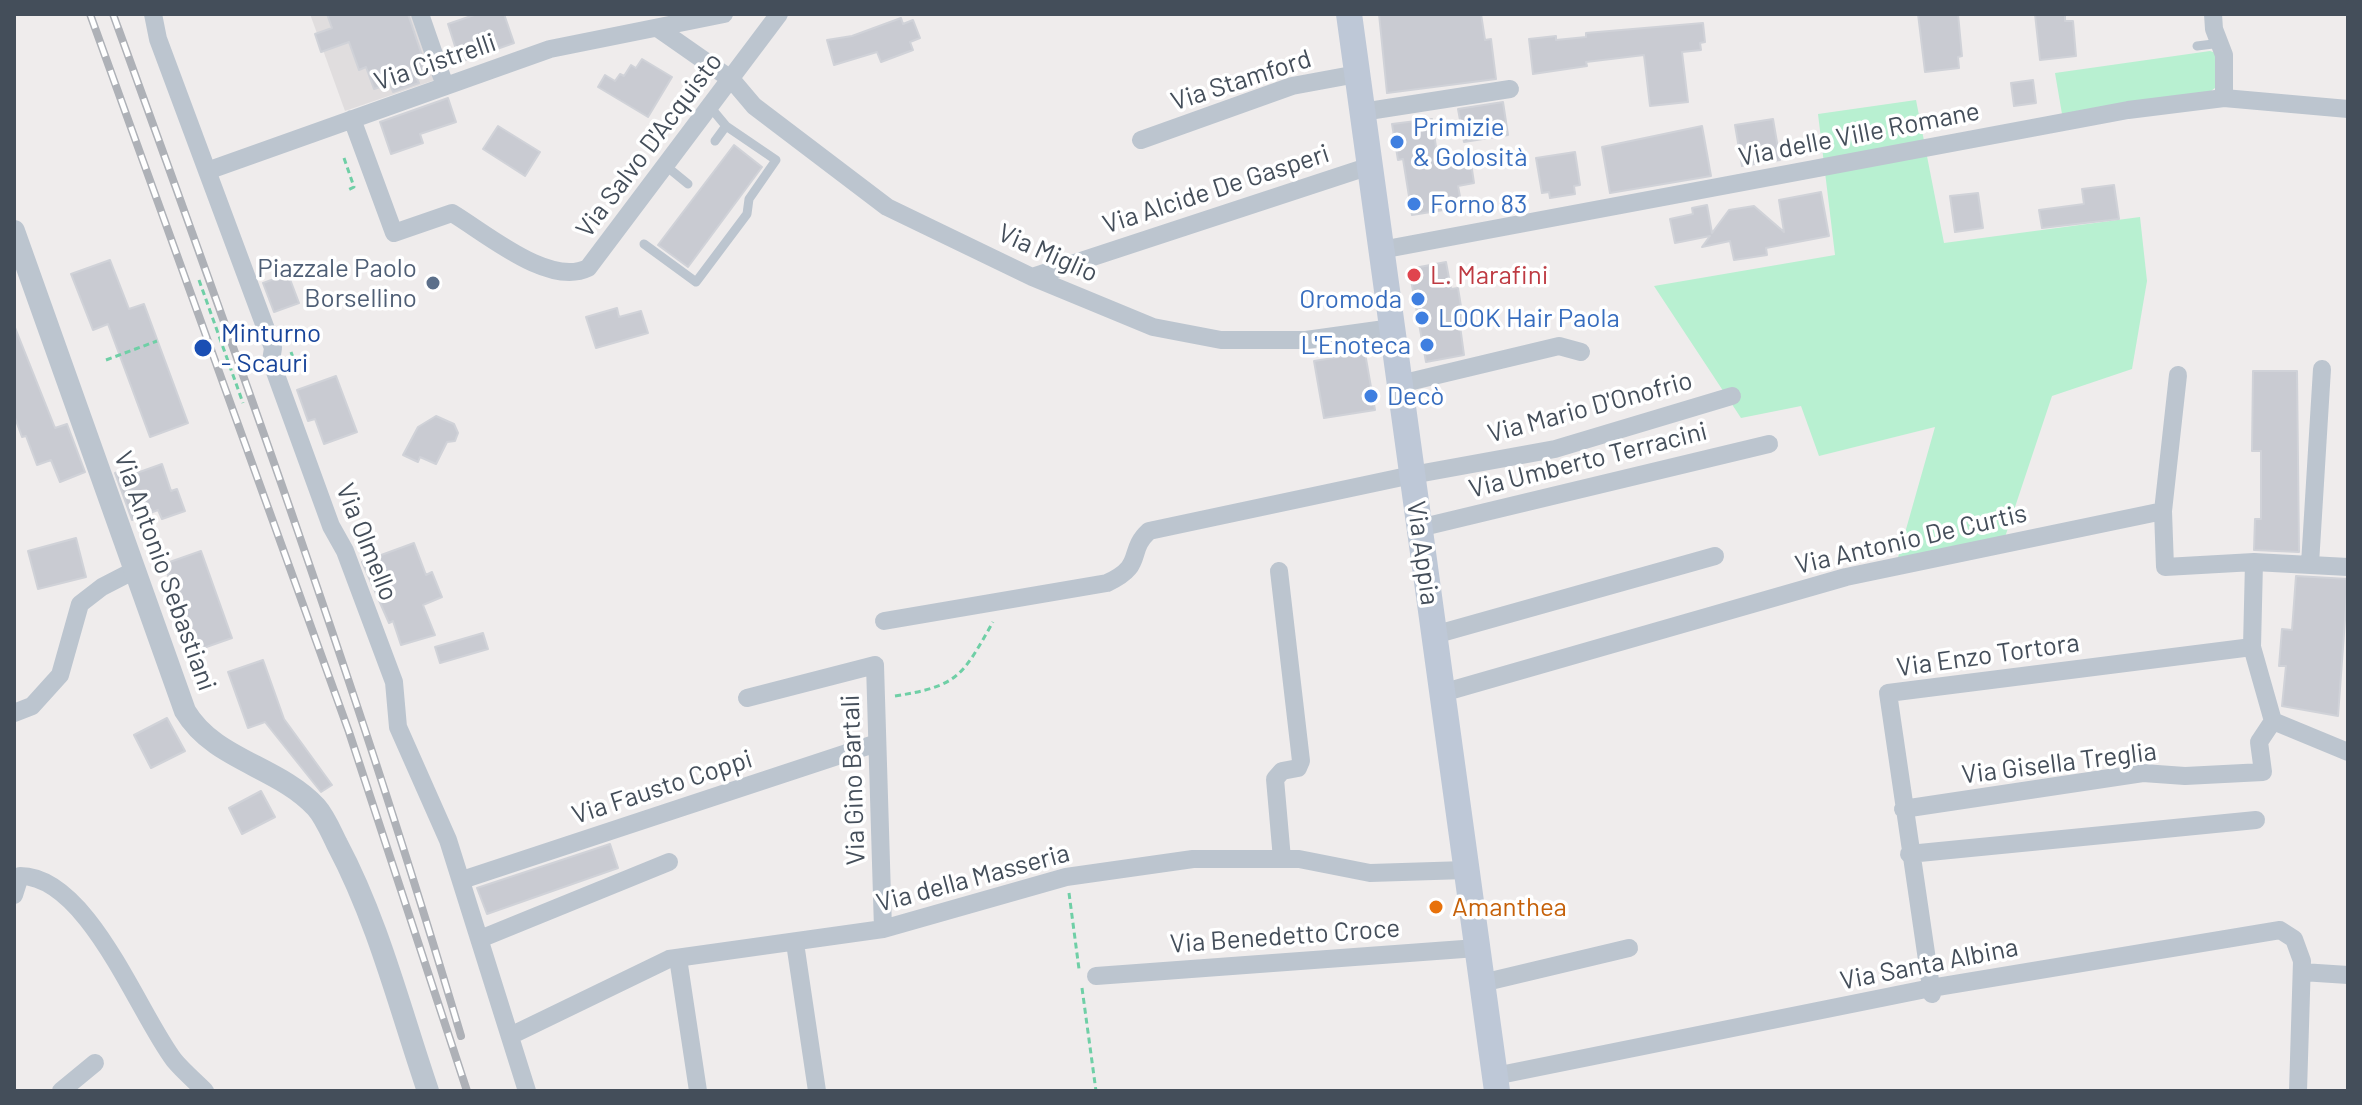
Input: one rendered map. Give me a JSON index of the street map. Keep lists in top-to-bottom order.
{
  "streets": {
    "main road": ["Via Appia"],
    "street": [
      "Via Cistrelli",
      "Via Stamford",
      "Via delle Ville Romane",
      "Via Salvo D'Acquisto",
      "Via Alcide De Gasperi",
      "Via Miglio",
      "Via Mario D'Onofrio",
      "Via Umberto Terracini",
      "Via Antonio De Curtis",
      "Via Olmello",
      "Via Antonio Sebastiani",
      "Via Enzo Tortora",
      "Via Gisella Treglia",
      "Via Gino Bartali",
      "Via Fausto Coppi",
      "Via della Masseria",
      "Via Benedetto Croce",
      "Via Santa Albina"
    ]
  },
  "crossings": [
    ["Via Cistrelli", "Via Salvo D'Acquisto"],
    ["Via Cistrelli", "Via Miglio"],
    ["Via Stamford", "Via Appia"],
    ["Via delle Ville Romane", "Via Appia"],
    ["Via Salvo D'Acquisto", "Via Miglio"],
    ["Via Alcide De Gasperi", "Via Miglio"],
    ["Via Alcide De Gasperi", "Via Appia"],
    ["Via Miglio", "Via Appia"],
    ["Via Mario D'Onofrio", "Via Appia"],
    ["Via Umberto Terracini", "Via Appia"],
    ["Via Antonio De Curtis", "Via Appia"],
    ["Via Olmello", "Via Fausto Coppi"],
    ["Via Olmello", "Via della Masseria"],
    ["Via Appia", "Via della Masseria"],
    ["Via Appia", "Via Benedetto Croce"],
    ["Via Appia", "Via Santa Albina"],
    ["Via Enzo Tortora", "Via Gisella Treglia"],
    ["Via Enzo Tortora", "Via Santa Albina"],
    ["Via Gino Bartali", "Via Fausto Coppi"],
    ["Via Gino Bartali", "Via della Masseria"]
  ],
  "places": [
    "Primizie & Golosità",
    "Forno 83",
    "L. Marafini",
    "Piazzale Paolo Borsellino",
    "Oromoda",
    "LOOK Hair Paola",
    "L'Enoteca",
    "Minturno - Scauri",
    "Decò",
    "Amanthea"
  ]
}
